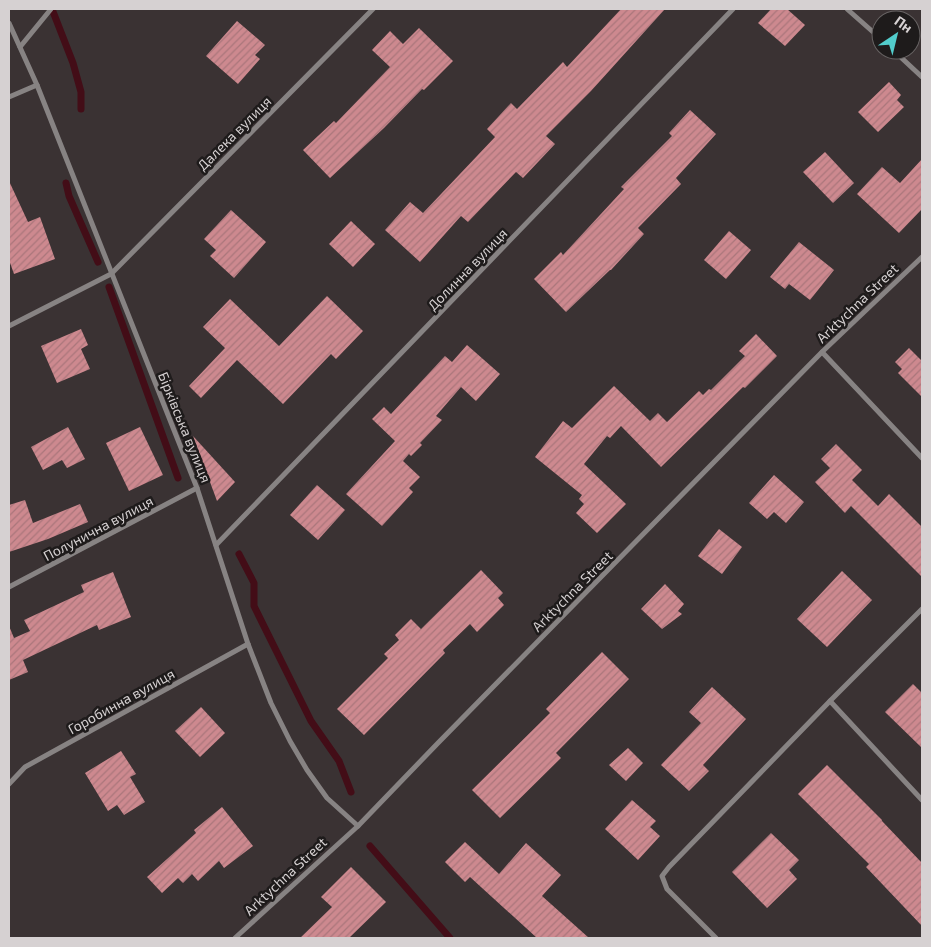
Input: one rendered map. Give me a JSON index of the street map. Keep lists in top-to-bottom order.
{
  "streets": {
    "street": [
      "Далека вулиця",
      "Долинна вулиця",
      "Arktychna Street",
      "Бірківська вулиця",
      "Полунична вулиця",
      "Горобинна вулиця"
    ]
  },
  "crossings": [
    ["Далека вулиця", "Бірківська вулиця"],
    ["Долинна вулиця", "Бірківська вулиця"],
    ["Arktychna Street", "Бірківська вулиця"],
    ["Бірківська вулиця", "Полунична вулиця"],
    ["Бірківська вулиця", "Горобинна вулиця"]
  ],
  "north": "top right"
}
